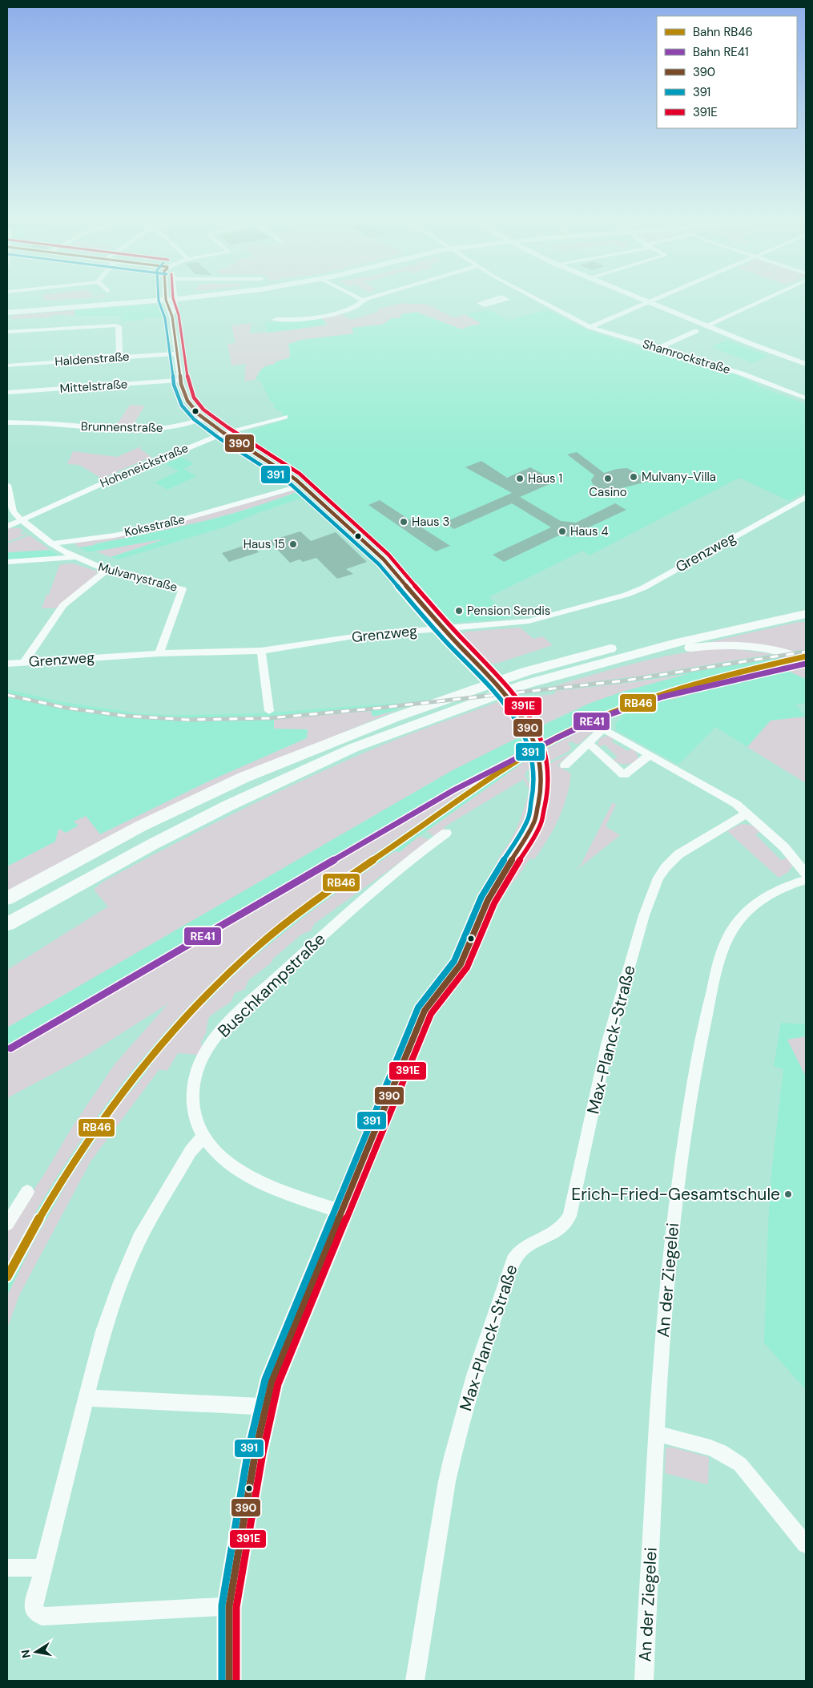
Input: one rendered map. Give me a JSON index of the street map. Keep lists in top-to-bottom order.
{
  "streets": {
    "street": [
      "Shamrockstraße",
      "Haldenstraße",
      "Mittelstraße",
      "Brunnenstraße",
      "Hoheneickstraße",
      "Koksstraße",
      "Grenzweg",
      "Mulvanystraße",
      "Buschkampstraße",
      "Max-Planck-Straße",
      "An der Ziegelei"
    ]
  },
  "crossings": [
    ["Koksstraße", "Mulvanystraße"],
    ["Grenzweg", "Mulvanystraße"]
  ],
  "places": [
    "Mulvany-Villa",
    "Haus 1",
    "Casino",
    "Haus 3",
    "Haus 4",
    "Haus 15",
    "Pension Sendis",
    "Erich-Fried-Gesamtschule"
  ],
  "lines": [
    "transit line 390",
    "transit line 391",
    "transit line 391E",
    "rail line RB46",
    "rail line RE41"
  ],
  "legend": [
    "Bahn RB46",
    "Bahn RE41",
    "390",
    "391",
    "391E"
  ],
  "north": "left"
}
